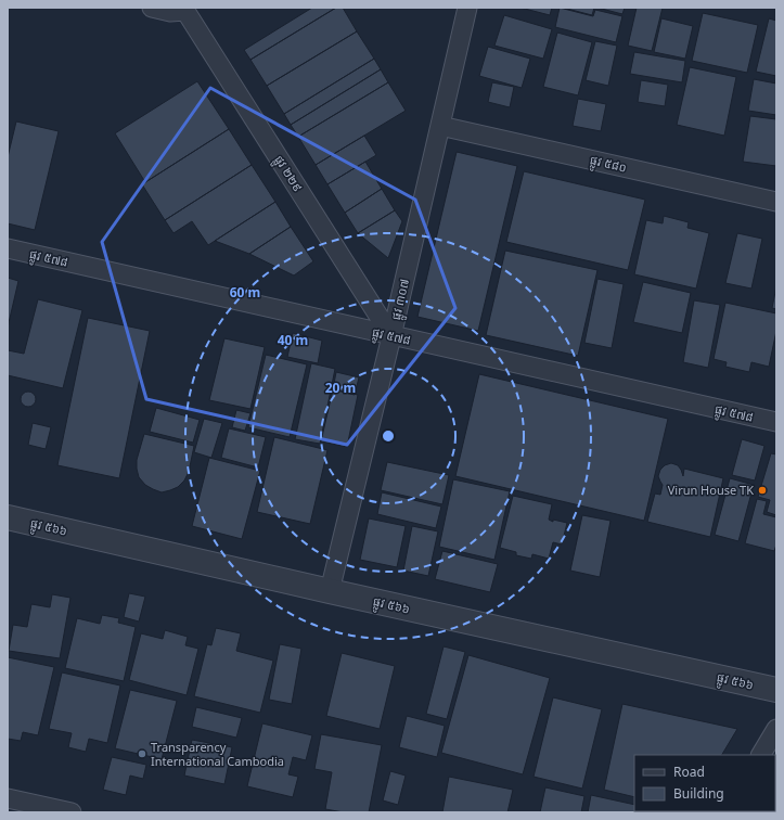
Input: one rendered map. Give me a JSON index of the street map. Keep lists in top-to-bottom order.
{
  "streets": {
    "street": [
      "ផ្លូវ ៥៨០",
      "ផ្លូវ ២២៩",
      "ផ្លូវ ៥៧៨",
      "ផ្លូវ ៣០៧",
      "ផ្លូវ ៥៦៦"
    ]
  },
  "crossings": [
    ["ផ្លូវ ៥៨០", "ផ្លូវ ៣០៧"],
    ["ផ្លូវ ២២៩", "ផ្លូវ ៥៧៨"],
    ["ផ្លូវ ២២៩", "ផ្លូវ ៣០៧"],
    ["ផ្លូវ ៥៧៨", "ផ្លូវ ៣០៧"],
    ["ផ្លូវ ៣០៧", "ផ្លូវ ៥៦៦"]
  ],
  "places": ["Virun House TK", "Transparency International Cambodia"],
  "legend": ["Road", "Building"],
  "rings": ["60 m", "40 m", "20 m"]
}
